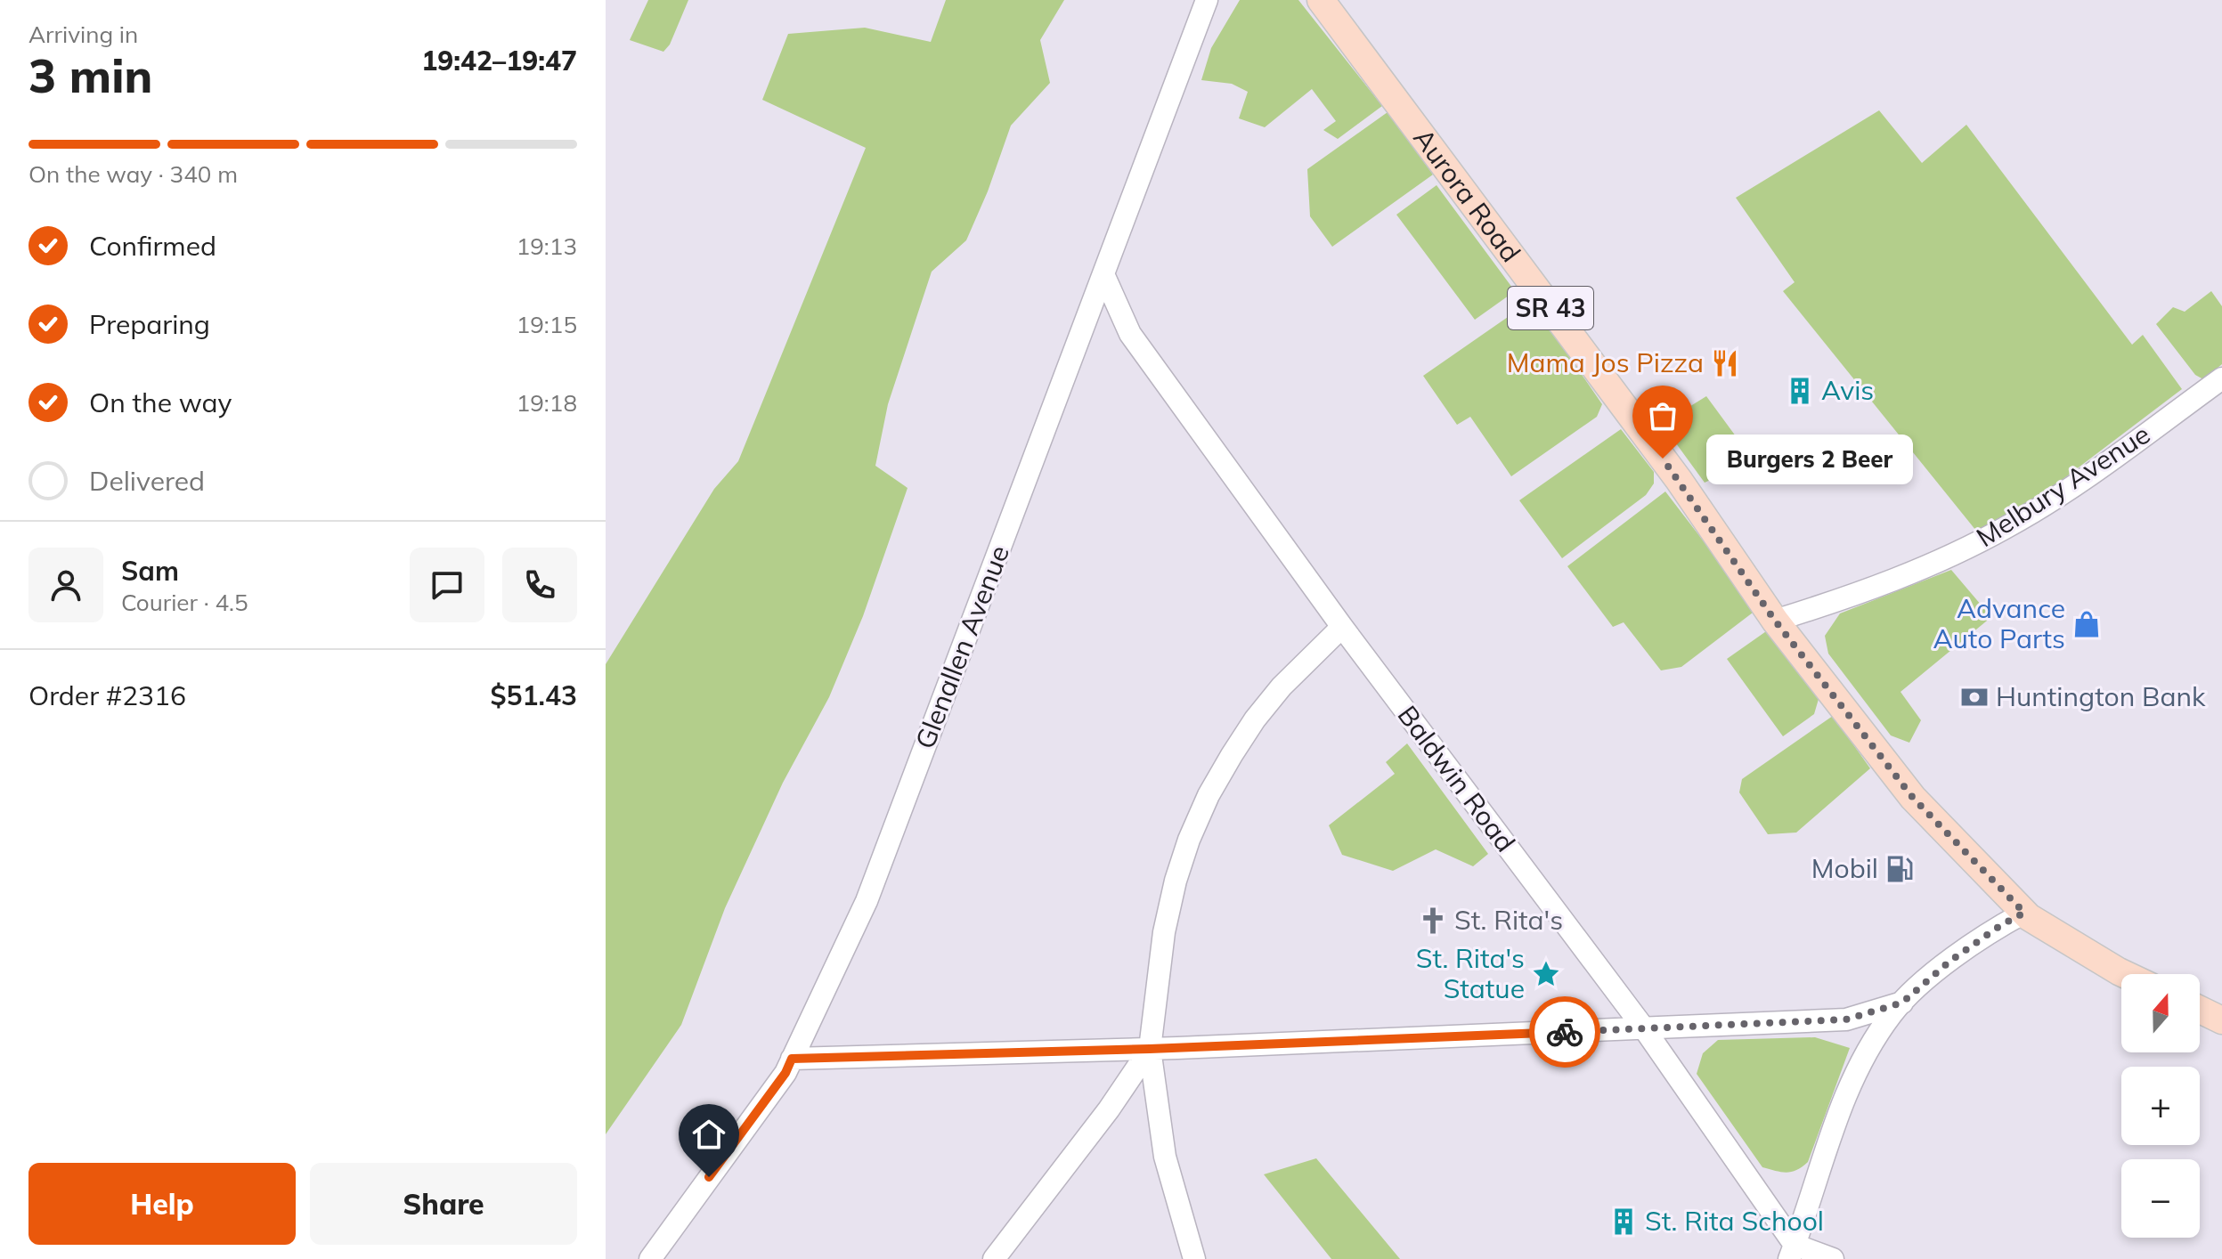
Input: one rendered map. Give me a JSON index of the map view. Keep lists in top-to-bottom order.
{
  "streets": {
    "main road": ["Aurora Road", "SR 43"],
    "street": ["Melbury Avenue", "Glenallen Avenue", "Baldwin Road"]
  },
  "crossings": [
    ["Aurora Road", "Melbury Avenue"],
    ["Glenallen Avenue", "Baldwin Road"]
  ],
  "places": {
    "restaurant": ["Mama Jos Pizza"],
    "building": ["Avis", "St. Rita School"],
    "other": ["Burgers 2 Beer"],
    "shop": ["Advance Auto Parts"],
    "bank": ["Huntington Bank"],
    "fuel station": ["Mobil"],
    "church": ["St. Rita's"],
    "place": ["St. Rita's Statue"]
  },
  "north": "top",
  "page": {
    "heading": ["3 min", "Arriving in", "19:42–19:47"],
    "panel": [
      "Sam",
      "Courier · 4.5",
      "Order #2316",
      "$51.43"
    ],
    "bar": "On the way · 340 m",
    "list": [
      ["Confirmed", "19:13"],
      ["Preparing", "19:15"],
      ["On the way", "19:18"],
      "Delivered"
    ],
    "bubble": "Burgers 2 Beer",
    "map_buttons": ["+", "−"],
    "buttons": ["Help", "Share"]
  }
}
